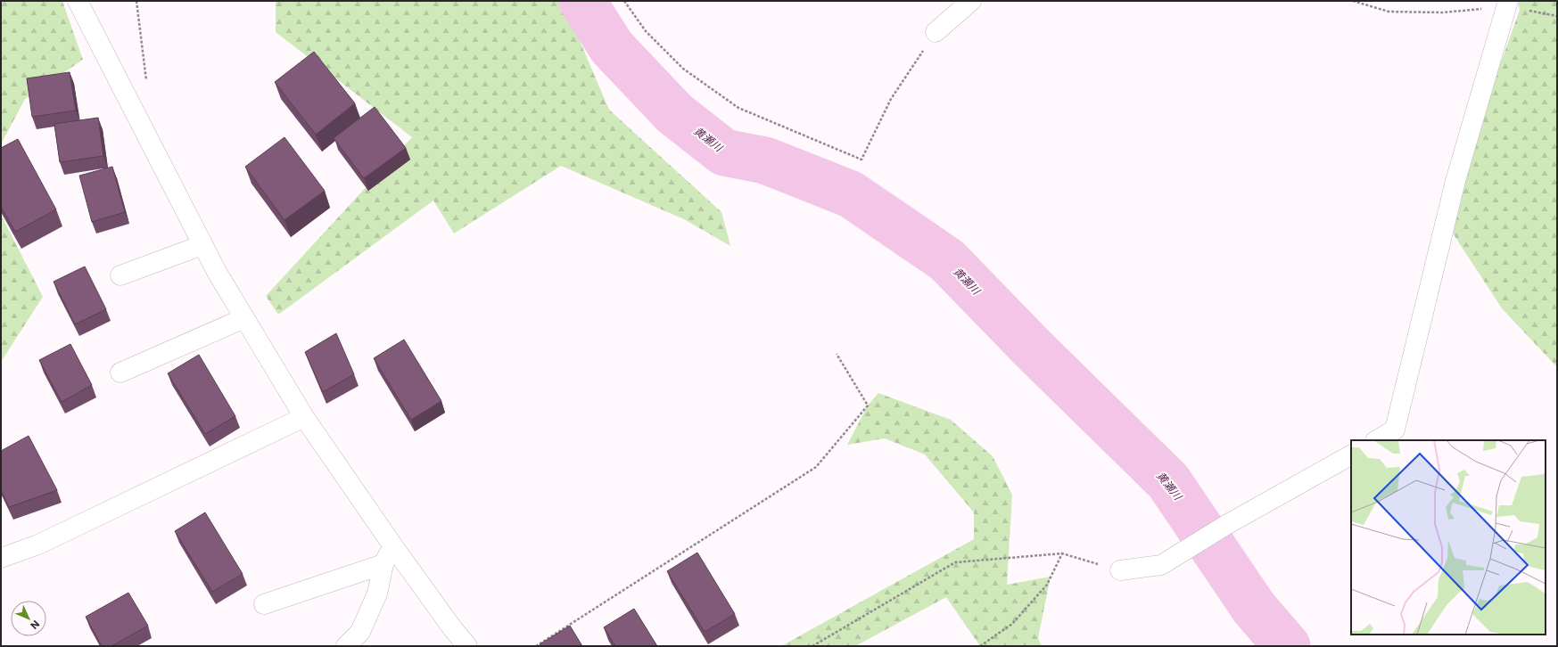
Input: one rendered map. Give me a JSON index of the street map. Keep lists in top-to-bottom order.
{
  "water": ["黄瀬川"],
  "north": "bottom right"
}
